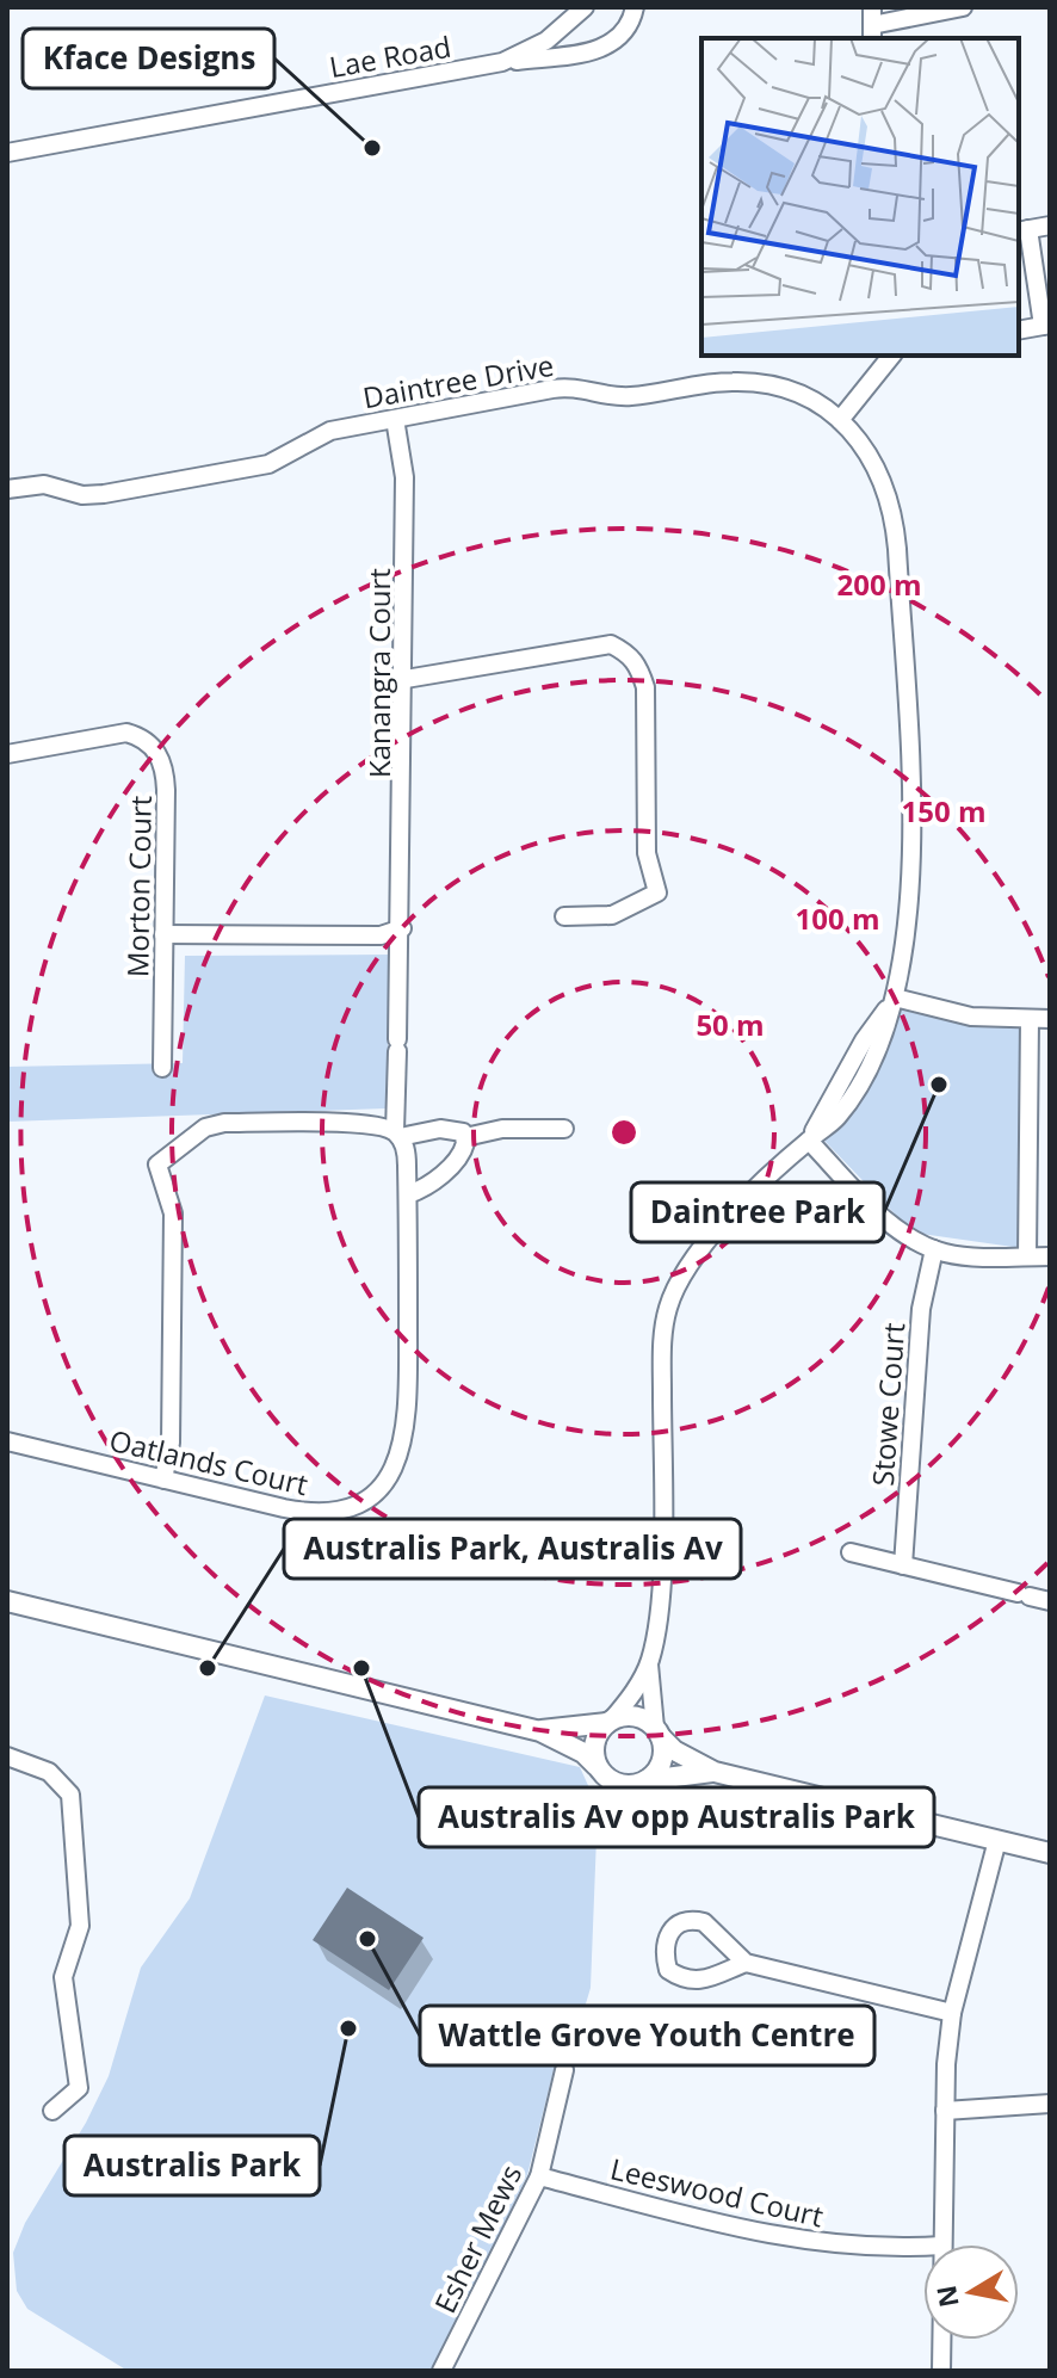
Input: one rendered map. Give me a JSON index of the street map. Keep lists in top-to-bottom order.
{
  "streets": {
    "street": [
      "Lae Road",
      "Daintree Drive",
      "Kanangra Court",
      "Morton Court",
      "Stowe Court",
      "Oatlands Court",
      "Leeswood Court",
      "Esher Mews"
    ]
  },
  "crossings": [
    ["Daintree Drive", "Kanangra Court"],
    ["Kanangra Court", "Oatlands Court"],
    ["Leeswood Court", "Esher Mews"]
  ],
  "places": [
    "Kface Designs",
    "Daintree Park",
    "Australis Park, Australis Av",
    "Australis Av opp Australis Park",
    "Wattle Grove Youth Centre",
    "Australis Park"
  ],
  "north": "left",
  "rings": [
    "200 m",
    "150 m",
    "100 m",
    "50 m"
  ]
}
